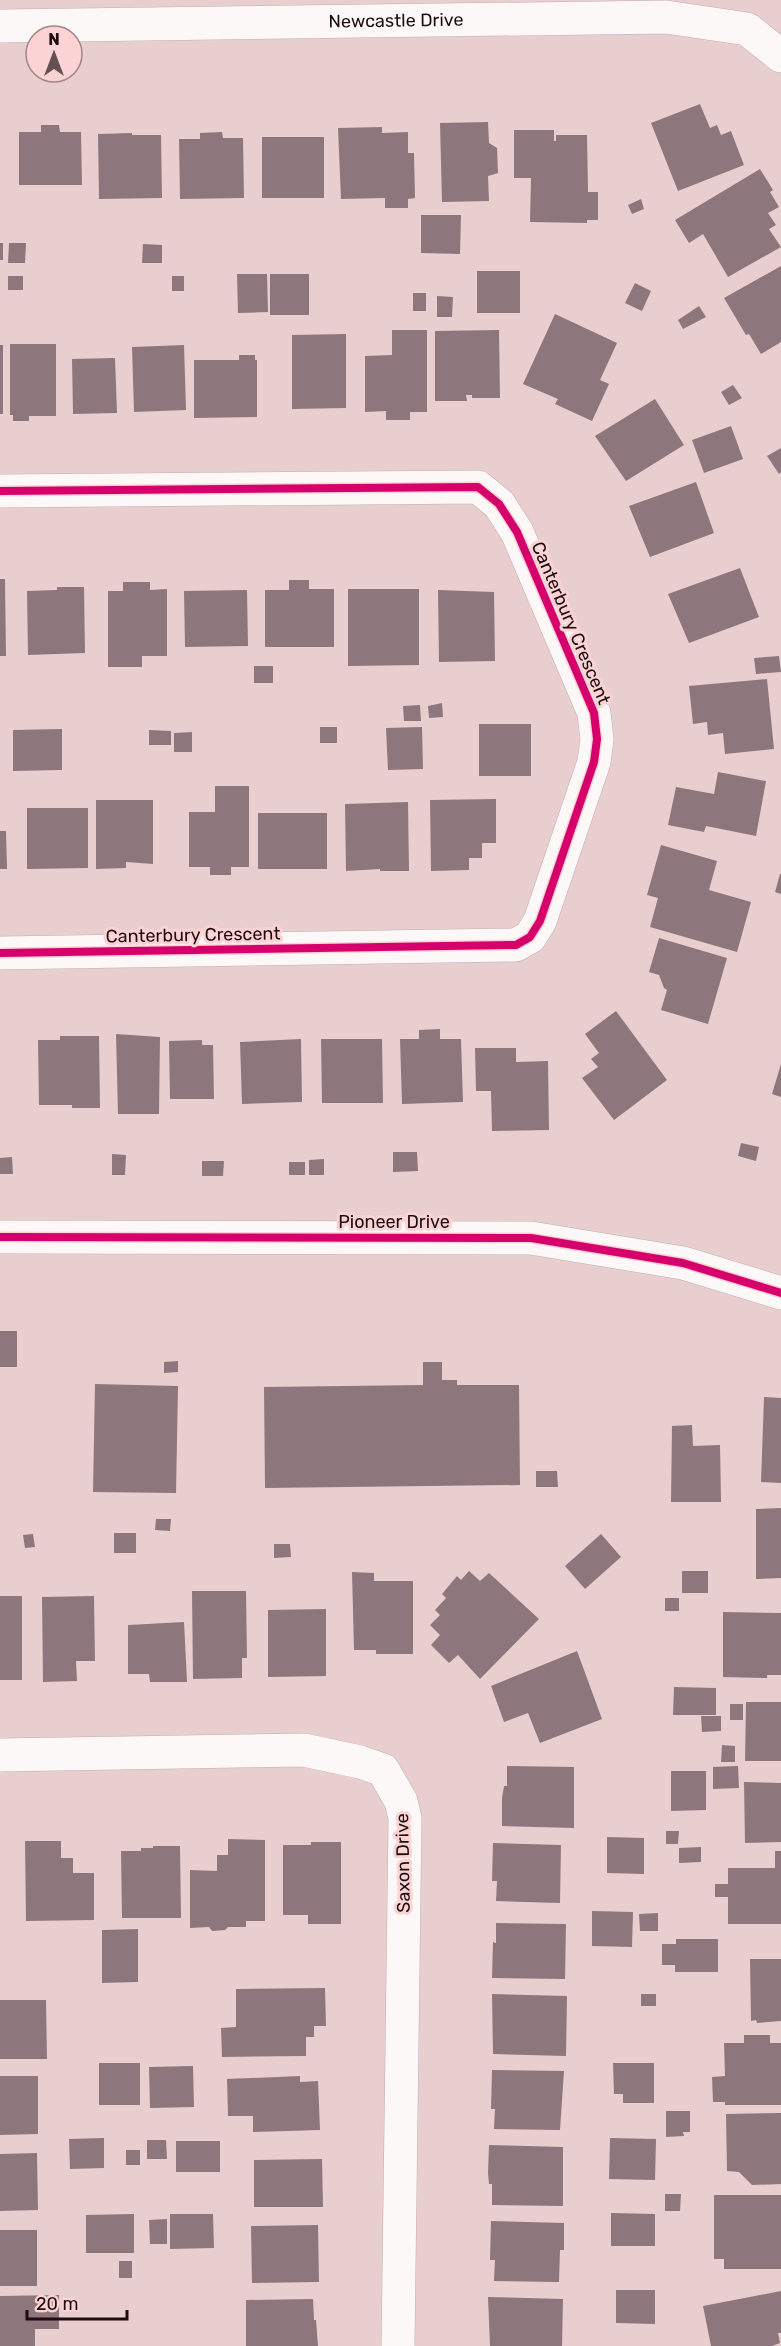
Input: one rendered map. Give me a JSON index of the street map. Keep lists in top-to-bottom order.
{
  "streets": {
    "street": [
      "Newcastle Drive",
      "Canterbury Crescent",
      "Pioneer Drive",
      "Saxon Drive"
    ]
  },
  "scale_bar": "20 m",
  "north": "top"
}
